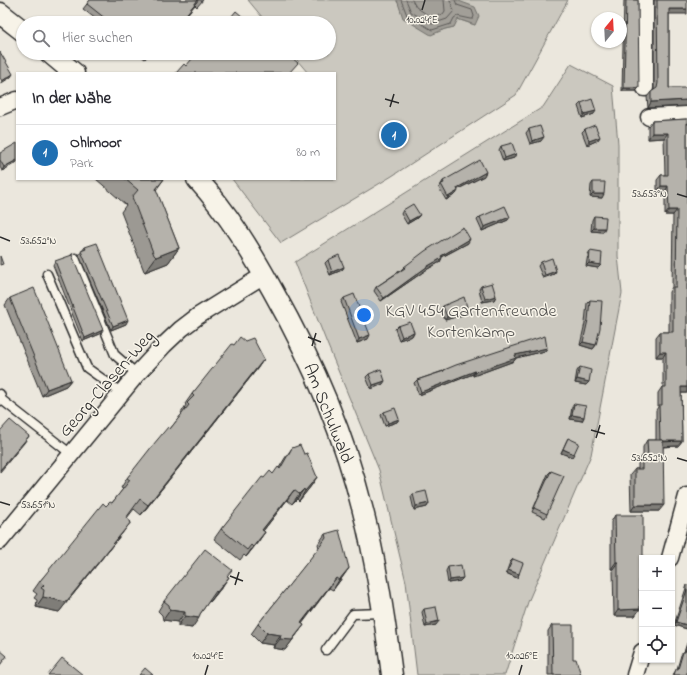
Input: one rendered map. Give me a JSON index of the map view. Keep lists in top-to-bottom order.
{
  "streets": {
    "street": ["Georg-Clasen-Weg", "Am Schulwald"]
  },
  "crossings": [
    ["Georg-Clasen-Weg", "Am Schulwald"]
  ],
  "parks": ["KGV 454 Gartenfreunde Kortenkamp"],
  "north": "top",
  "page": {
    "search": "Hier suchen",
    "heading": "In der Nähe",
    "pins": "1",
    "list": [
      {
        "mark": "1",
        "name": "Ohlmoor",
        "note": "Park",
        "value": "80 m"
      }
    ],
    "map_buttons": ["+", "−"]
  },
  "coordinates": [
    "10.024°E",
    "53.653°N",
    "53.652°N",
    "53.651°N",
    "10.026°E"
  ]
}
